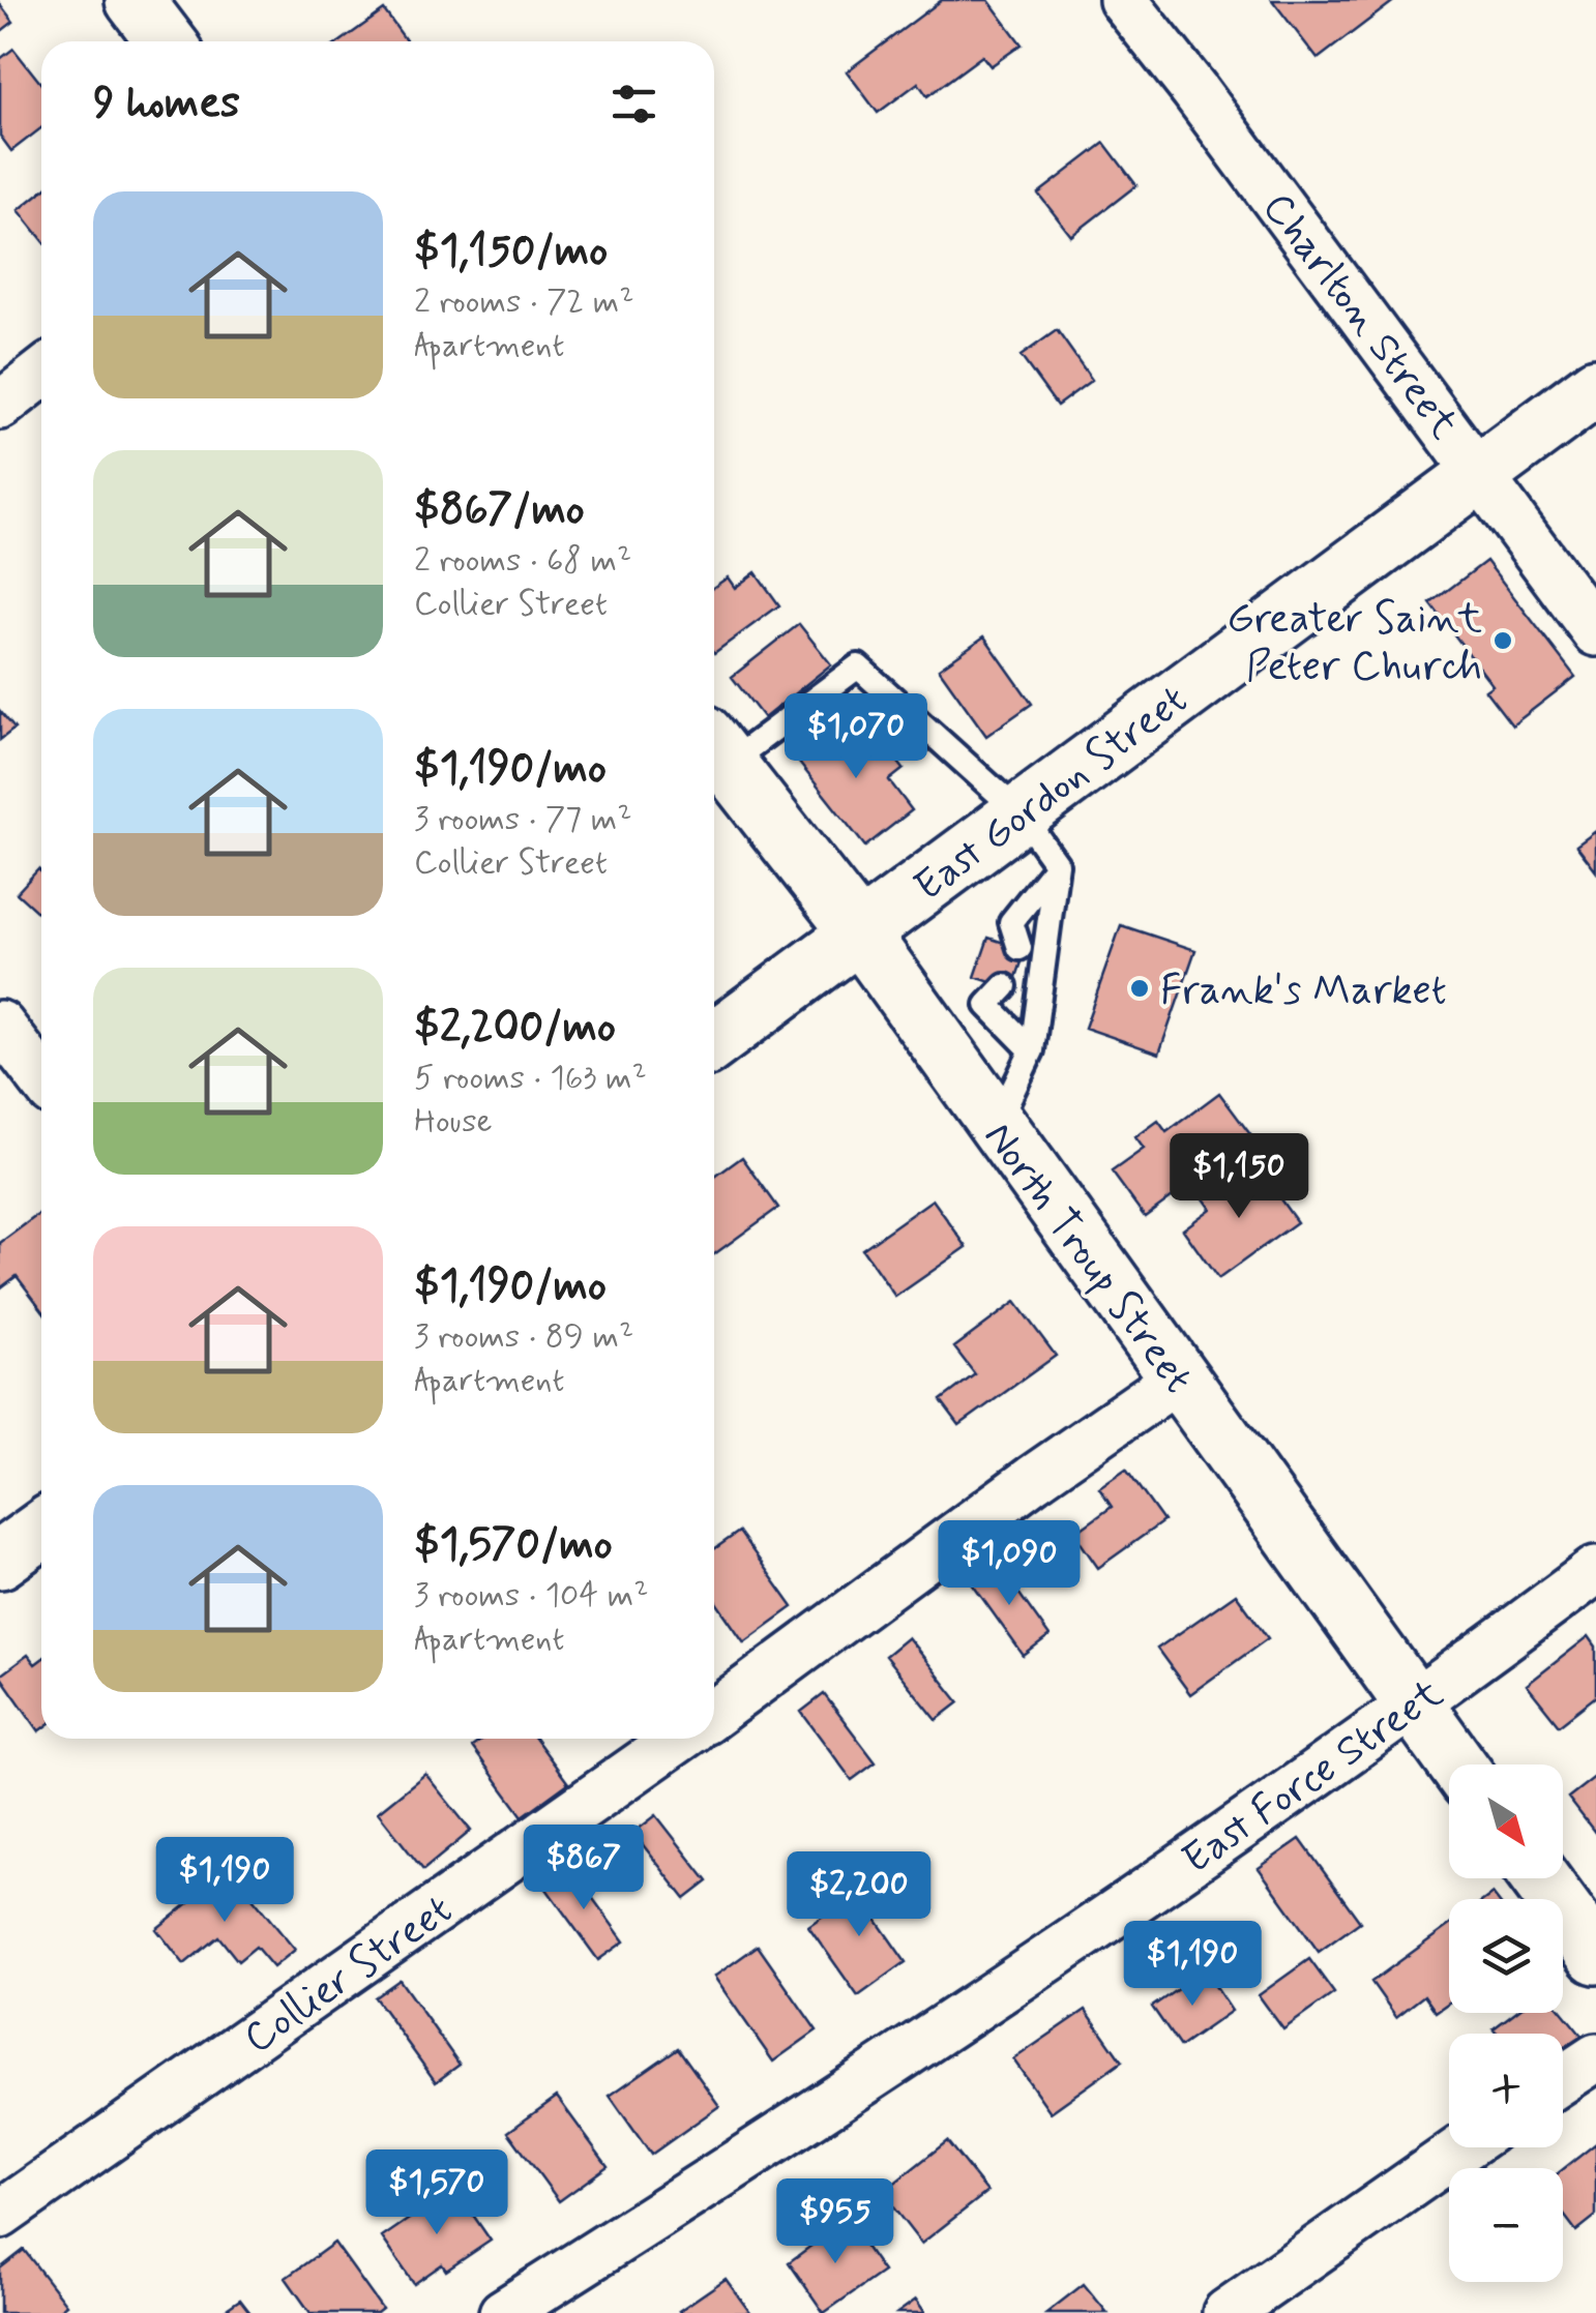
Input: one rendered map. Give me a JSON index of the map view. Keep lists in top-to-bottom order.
{
  "streets": {
    "street": [
      "Charlton Street",
      "East Gordon Street",
      "North Troup Street",
      "East Force Street",
      "Collier Street"
    ]
  },
  "crossings": [
    ["Charlton Street", "East Gordon Street"],
    ["East Gordon Street", "North Troup Street"],
    ["North Troup Street", "East Force Street"]
  ],
  "places": ["Greater Saint Peter Church", "Frank's Market"],
  "north": "bottom right",
  "page": {
    "heading": "9 homes",
    "list": [
      {
        "name": "$1,150/mo",
        "note": "2 rooms · 72 m² · Apartment"
      },
      {
        "name": "$867/mo",
        "note": "2 rooms · 68 m² · Collier Street"
      },
      {
        "name": "$1,190/mo",
        "note": "3 rooms · 77 m² · Collier Street"
      },
      {
        "name": "$2,200/mo",
        "note": "5 rooms · 163 m² · House"
      },
      {
        "name": "$1,190/mo",
        "note": "3 rooms · 89 m² · Apartment"
      },
      {
        "name": "$1,570/mo",
        "note": "3 rooms · 104 m² · Apartment"
      }
    ],
    "price": [
      "$1,070",
      "$1,150",
      "$1,090",
      "$867",
      "$1,190",
      "$2,200",
      "$1,190",
      "$1,570",
      "$955"
    ],
    "map_buttons": ["+", "−"]
  }
}
